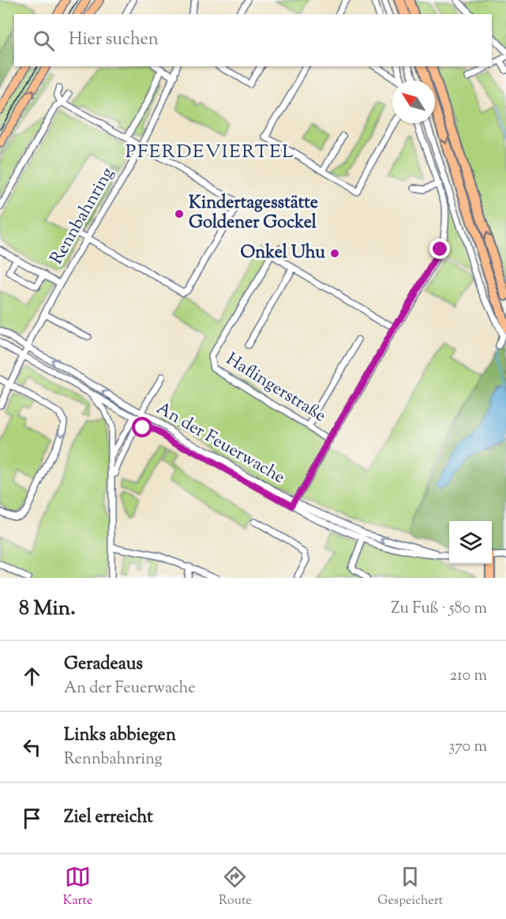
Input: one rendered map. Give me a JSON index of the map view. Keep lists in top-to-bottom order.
{
  "streets": {
    "street": ["Rennbahnring", "Haflingerstraße", "An der Feuerwache"]
  },
  "crossings": [
    ["Rennbahnring", "An der Feuerwache"]
  ],
  "districts": ["PFERDEVIERTEL"],
  "places": ["Kindertagesstätte Goldener Gockel", "Onkel Uhu"],
  "north": "top left",
  "page": {
    "search": "Hier suchen",
    "heading": ["8 Min.", "Zu Fuß · 580 m"],
    "list": [
      ["Geradeaus", "An der Feuerwache", "210 m"],
      ["Links abbiegen", "Rennbahnring", "370 m"],
      "Ziel erreicht"
    ],
    "nav": ["Karte", "Route", "Gespeichert"]
  }
}
